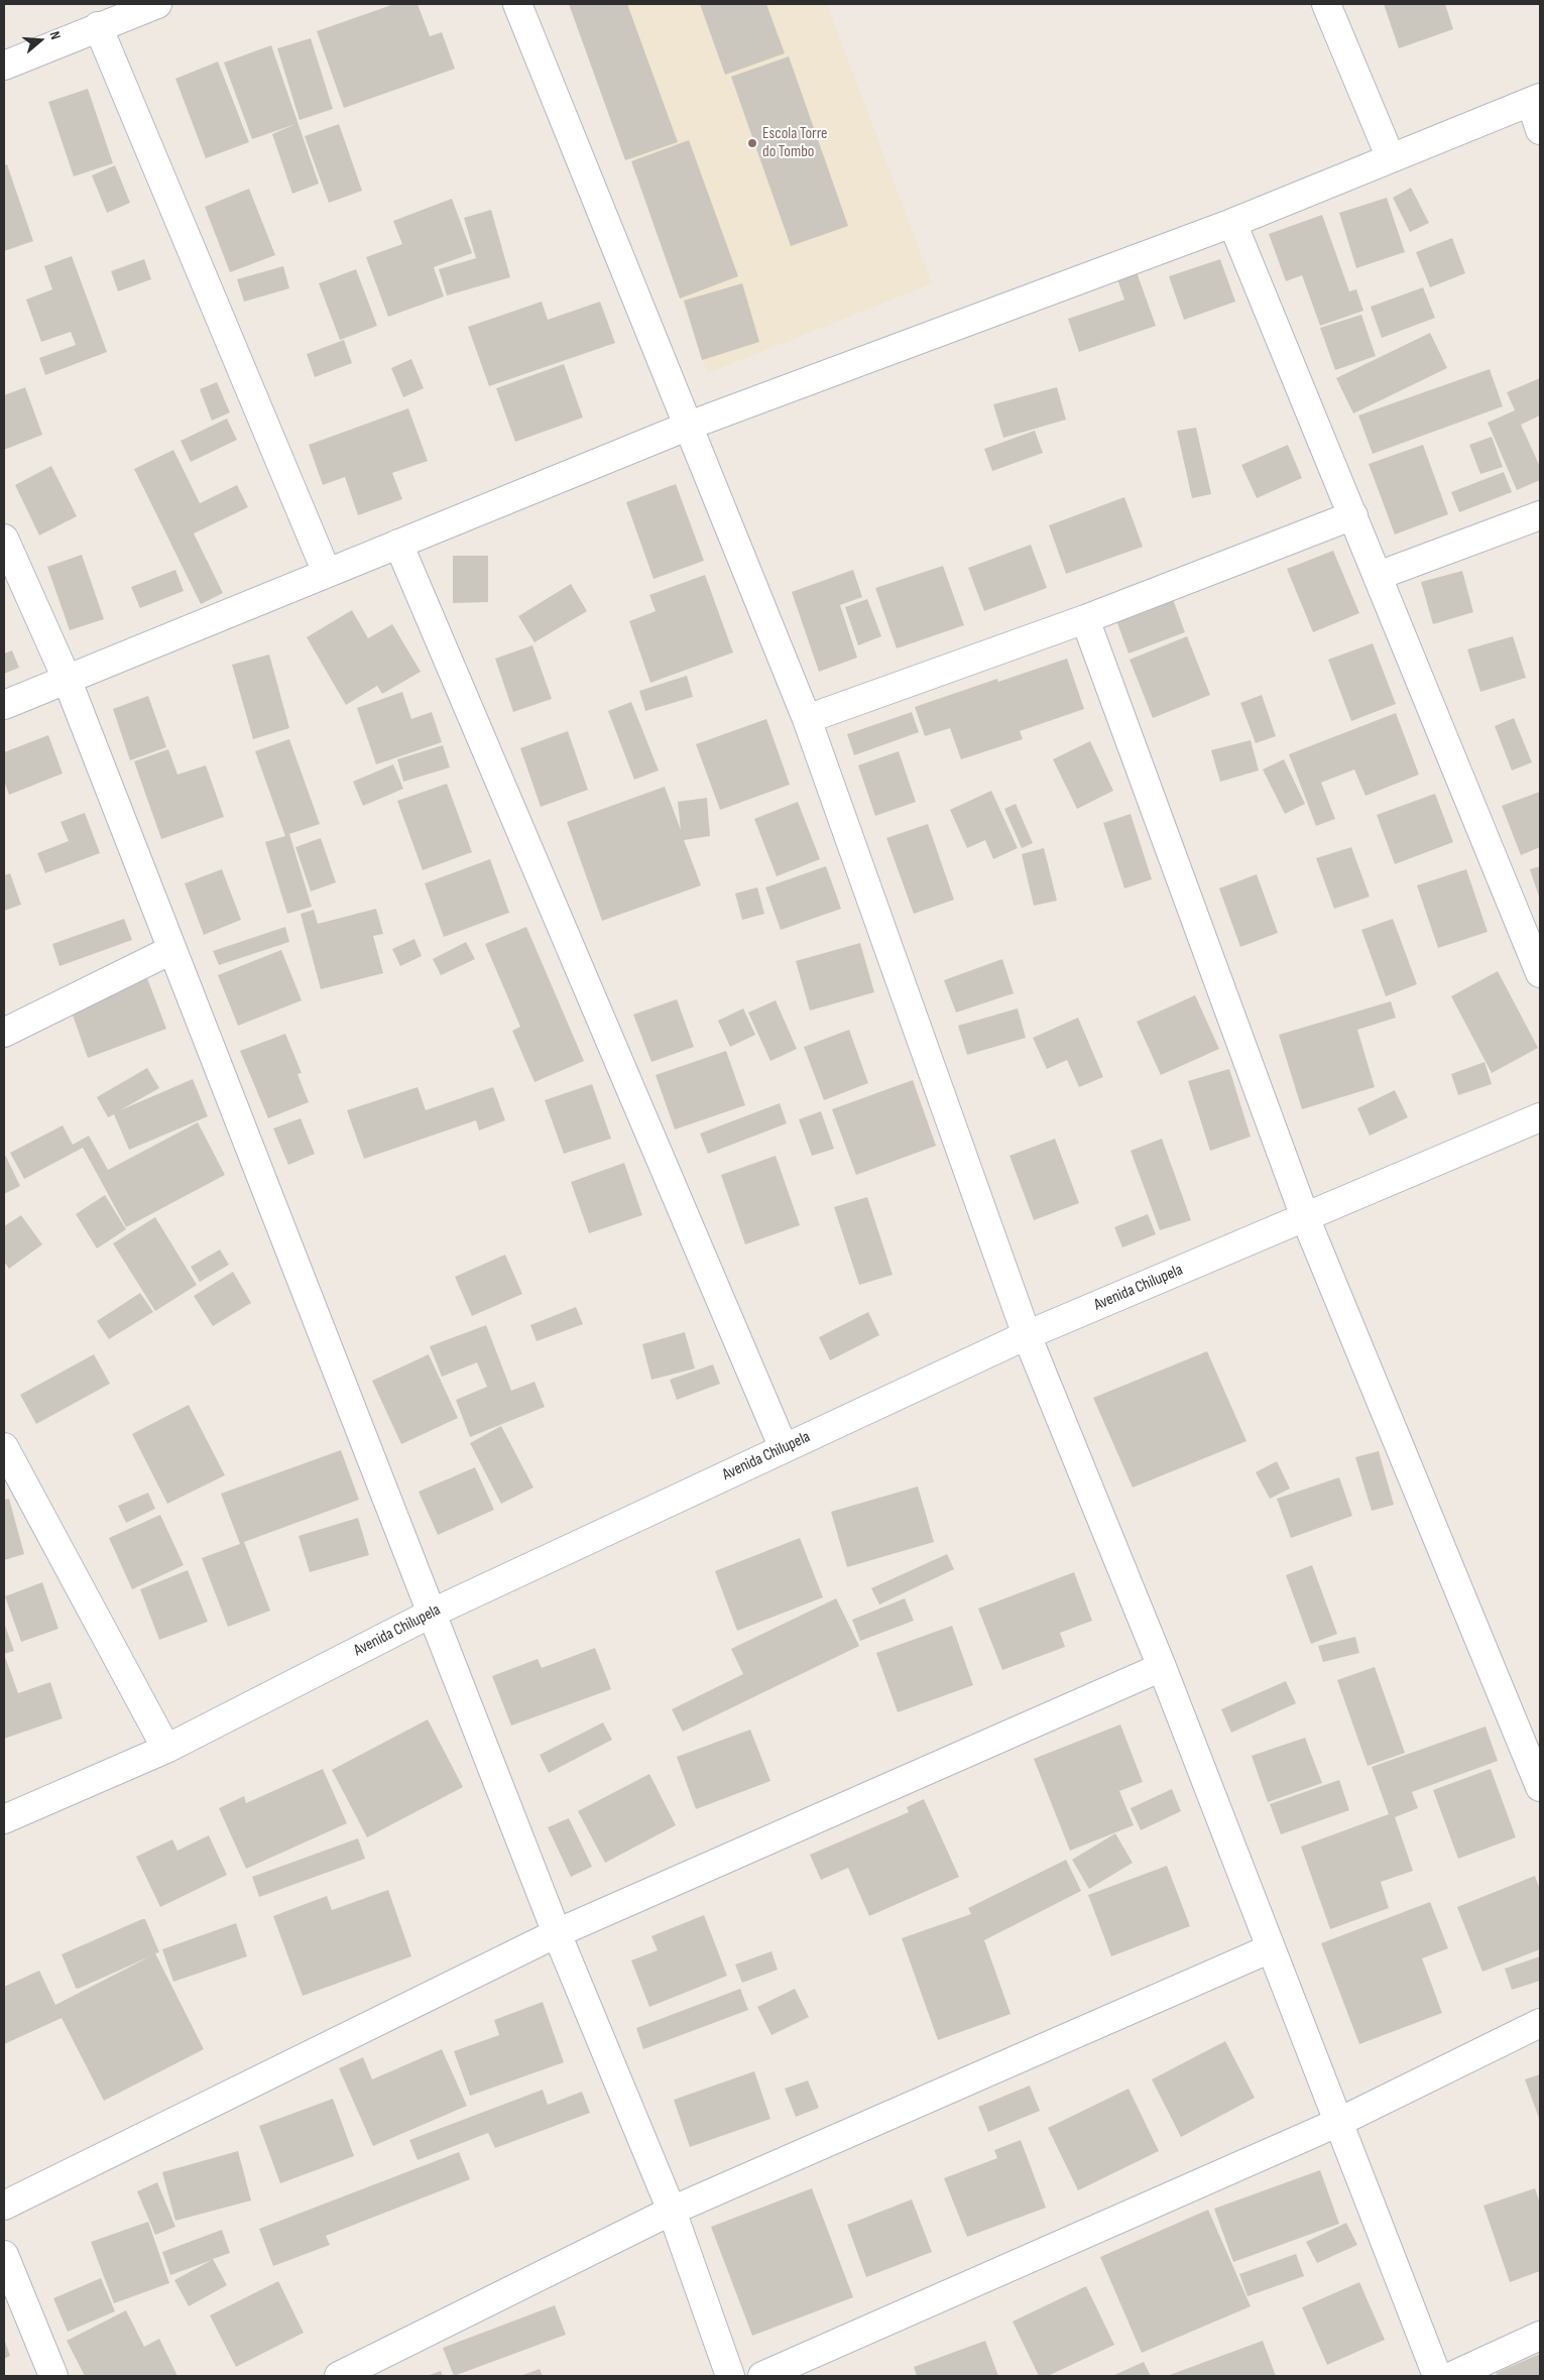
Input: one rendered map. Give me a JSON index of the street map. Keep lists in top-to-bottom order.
{
  "streets": {
    "street": ["Avenida Chilupela"]
  },
  "places": ["Escola Torre do Tombo"],
  "north": "right"
}
